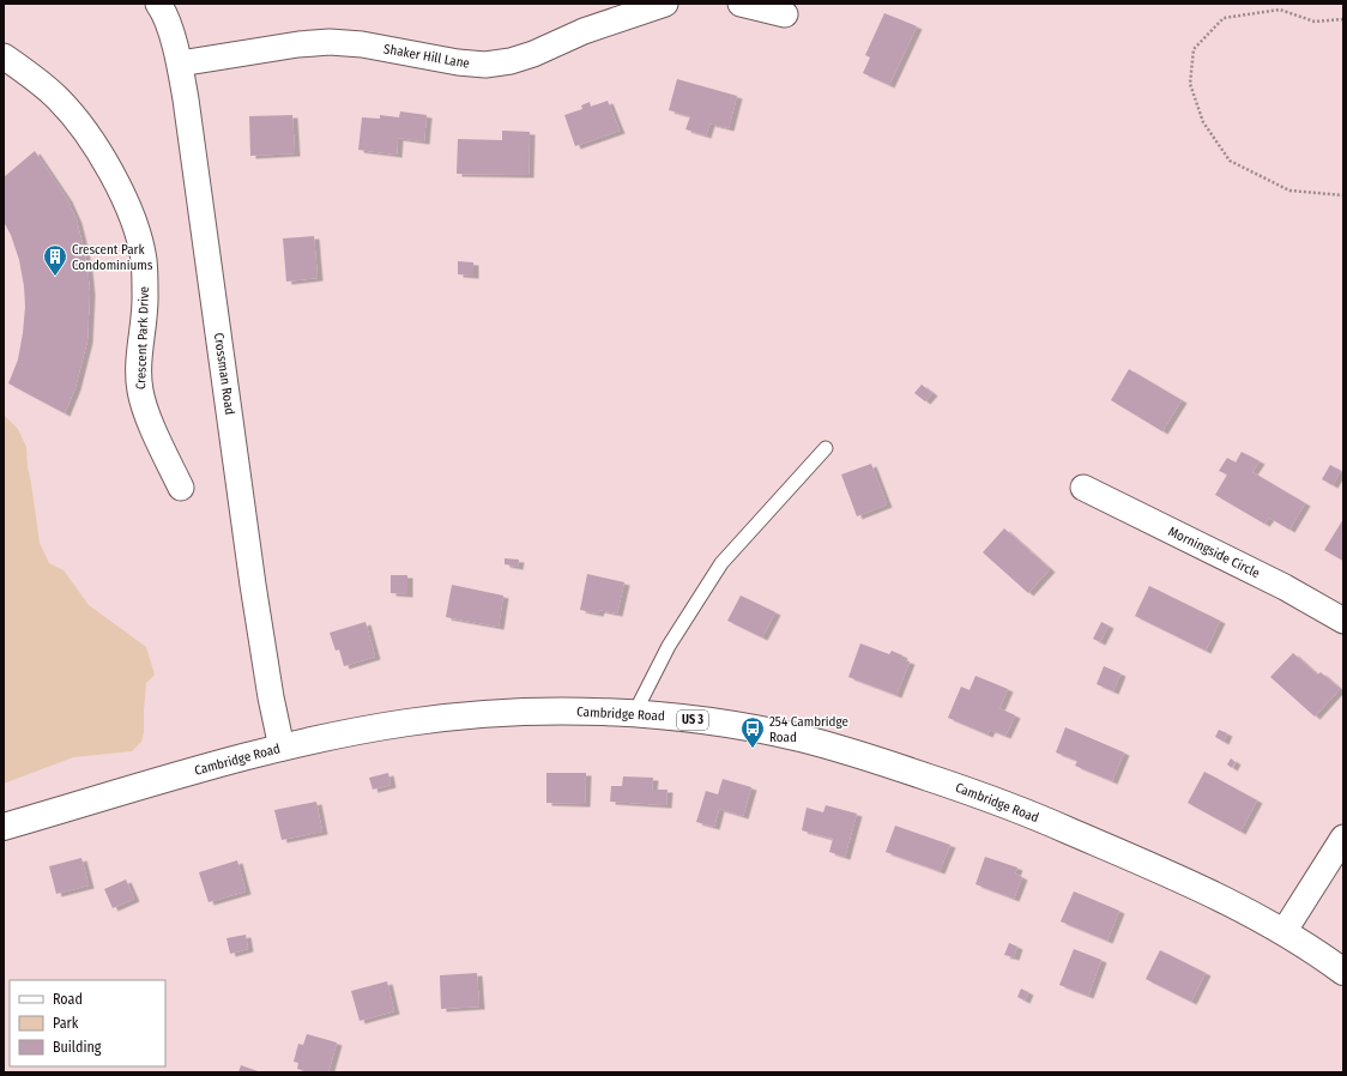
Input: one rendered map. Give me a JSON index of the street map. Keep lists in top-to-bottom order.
{
  "streets": {
    "highway": ["Cambridge Road", "US 3"],
    "street": [
      "Shaker Hill Lane",
      "Crescent Park Drive",
      "Crossman Road",
      "Morningside Circle"
    ]
  },
  "crossings": [
    ["Shaker Hill Lane", "Crossman Road"],
    ["Crossman Road", "Cambridge Road"]
  ],
  "places": {
    "building": ["Crescent Park Condominiums"],
    "bus stop": ["254 Cambridge Road"]
  },
  "legend": ["Road", "Park", "Building"]
}
